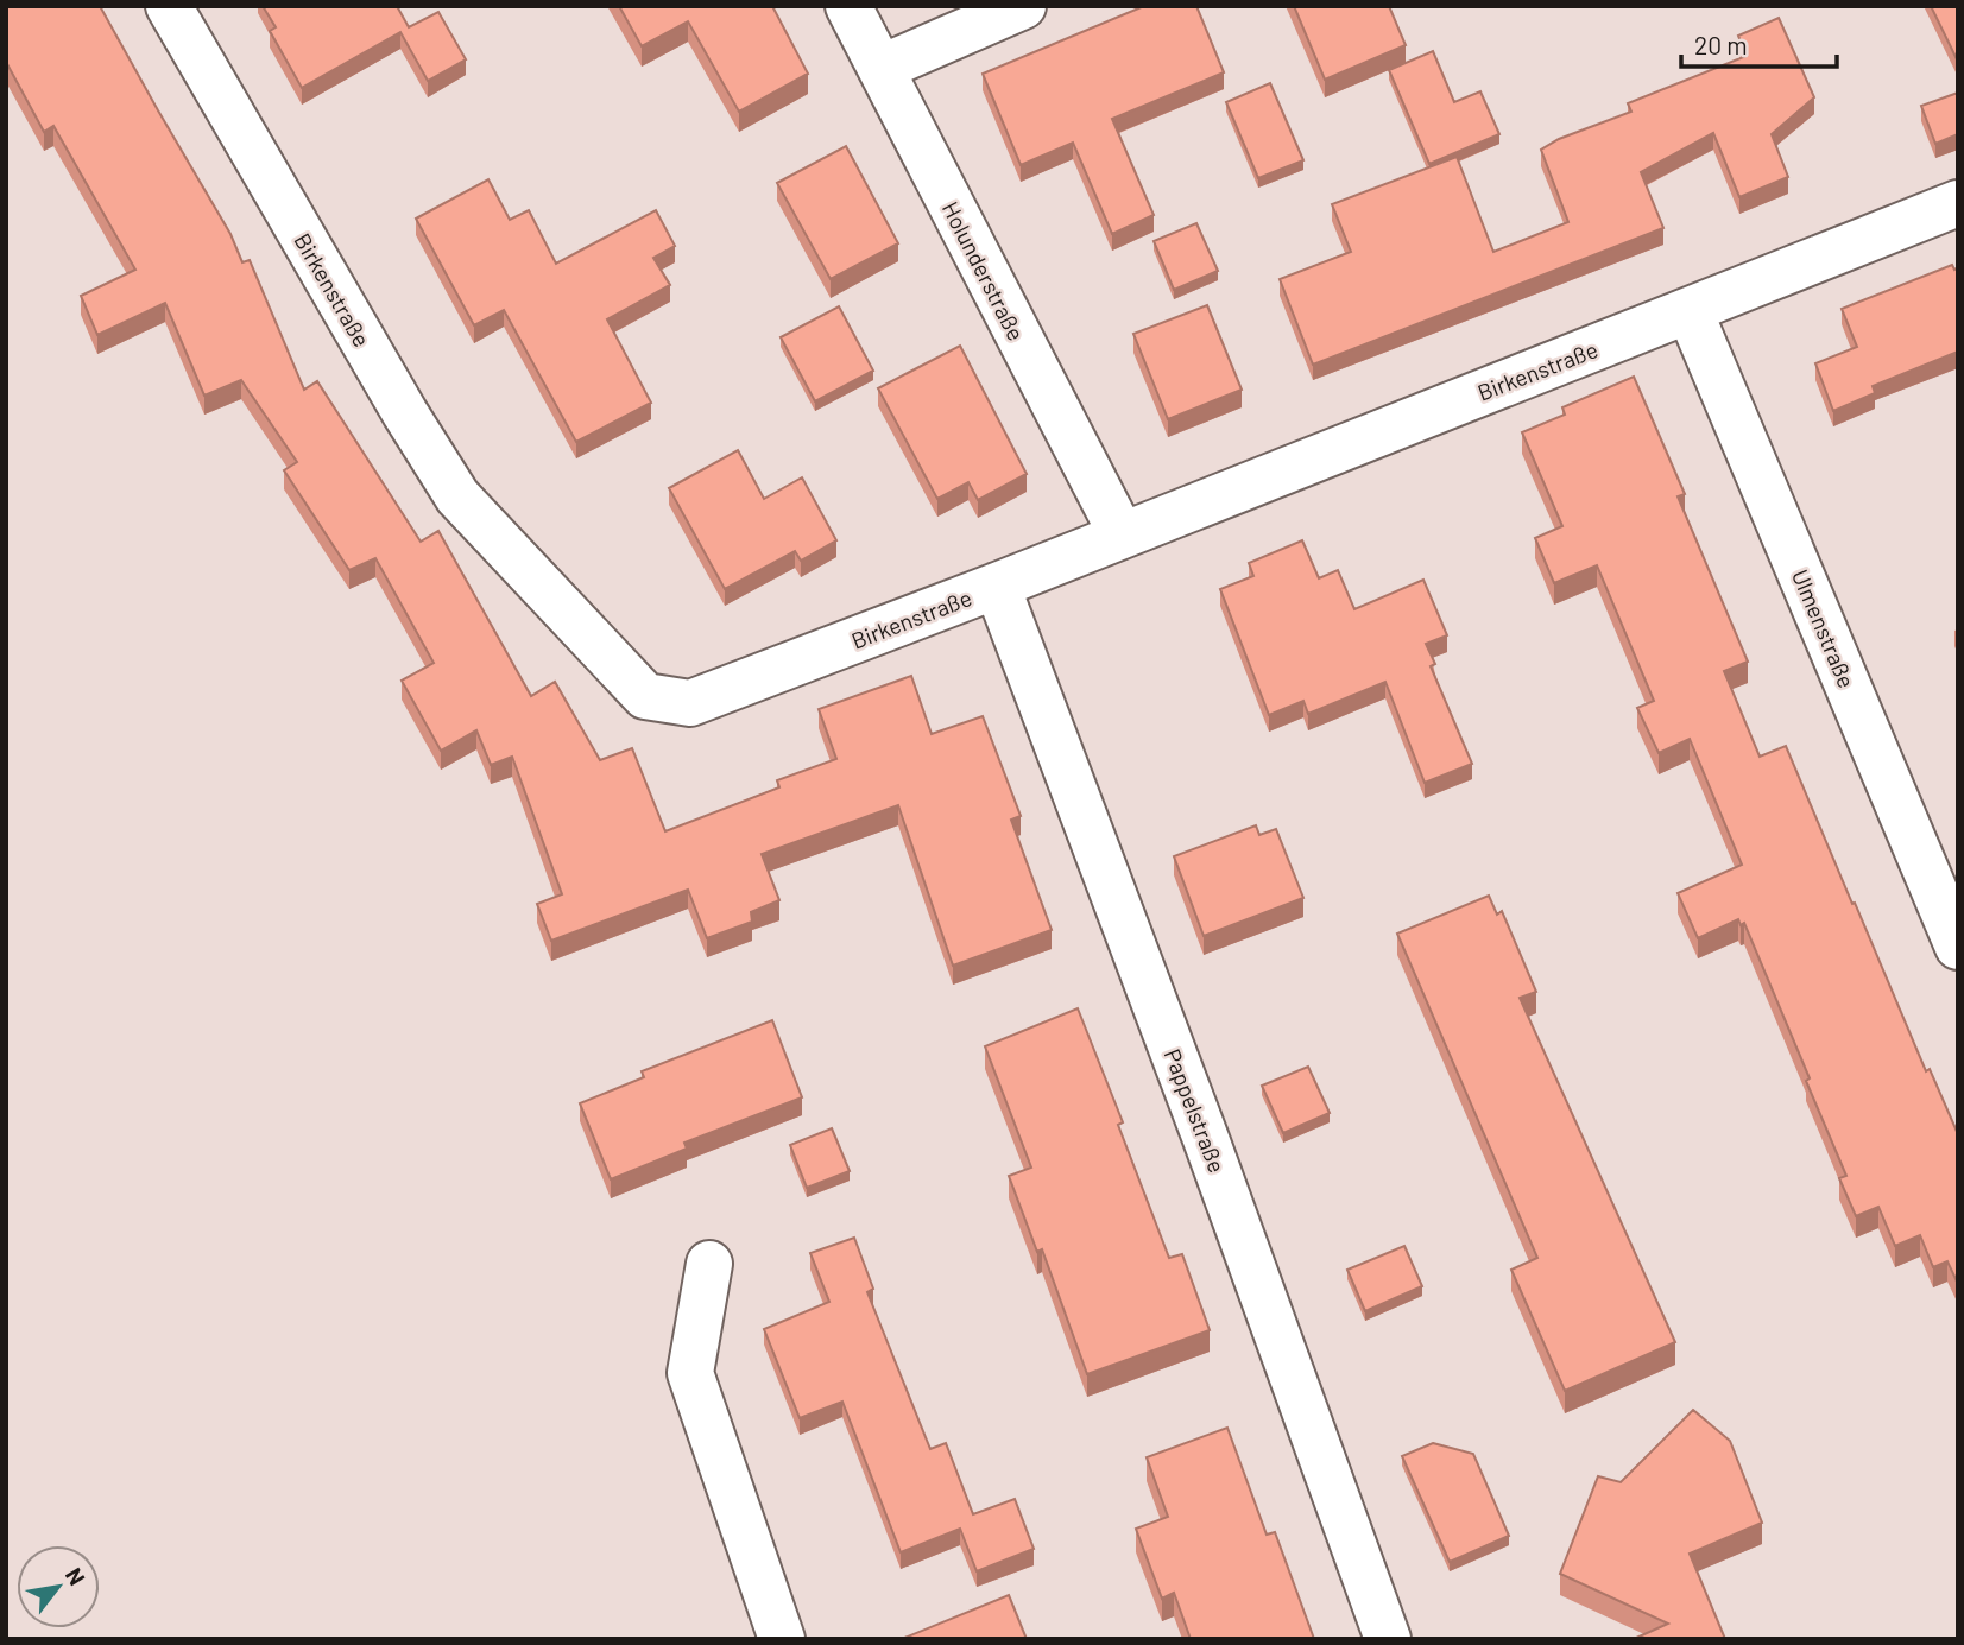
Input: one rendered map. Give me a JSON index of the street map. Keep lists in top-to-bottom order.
{
  "streets": {
    "street": [
      "Holunderstraße",
      "Birkenstraße",
      "Ulmenstraße",
      "Pappelstraße"
    ]
  },
  "crossings": [
    ["Holunderstraße", "Birkenstraße"],
    ["Birkenstraße", "Ulmenstraße"],
    ["Birkenstraße", "Pappelstraße"]
  ],
  "scale_bar": "20 m",
  "north": "top right"
}
